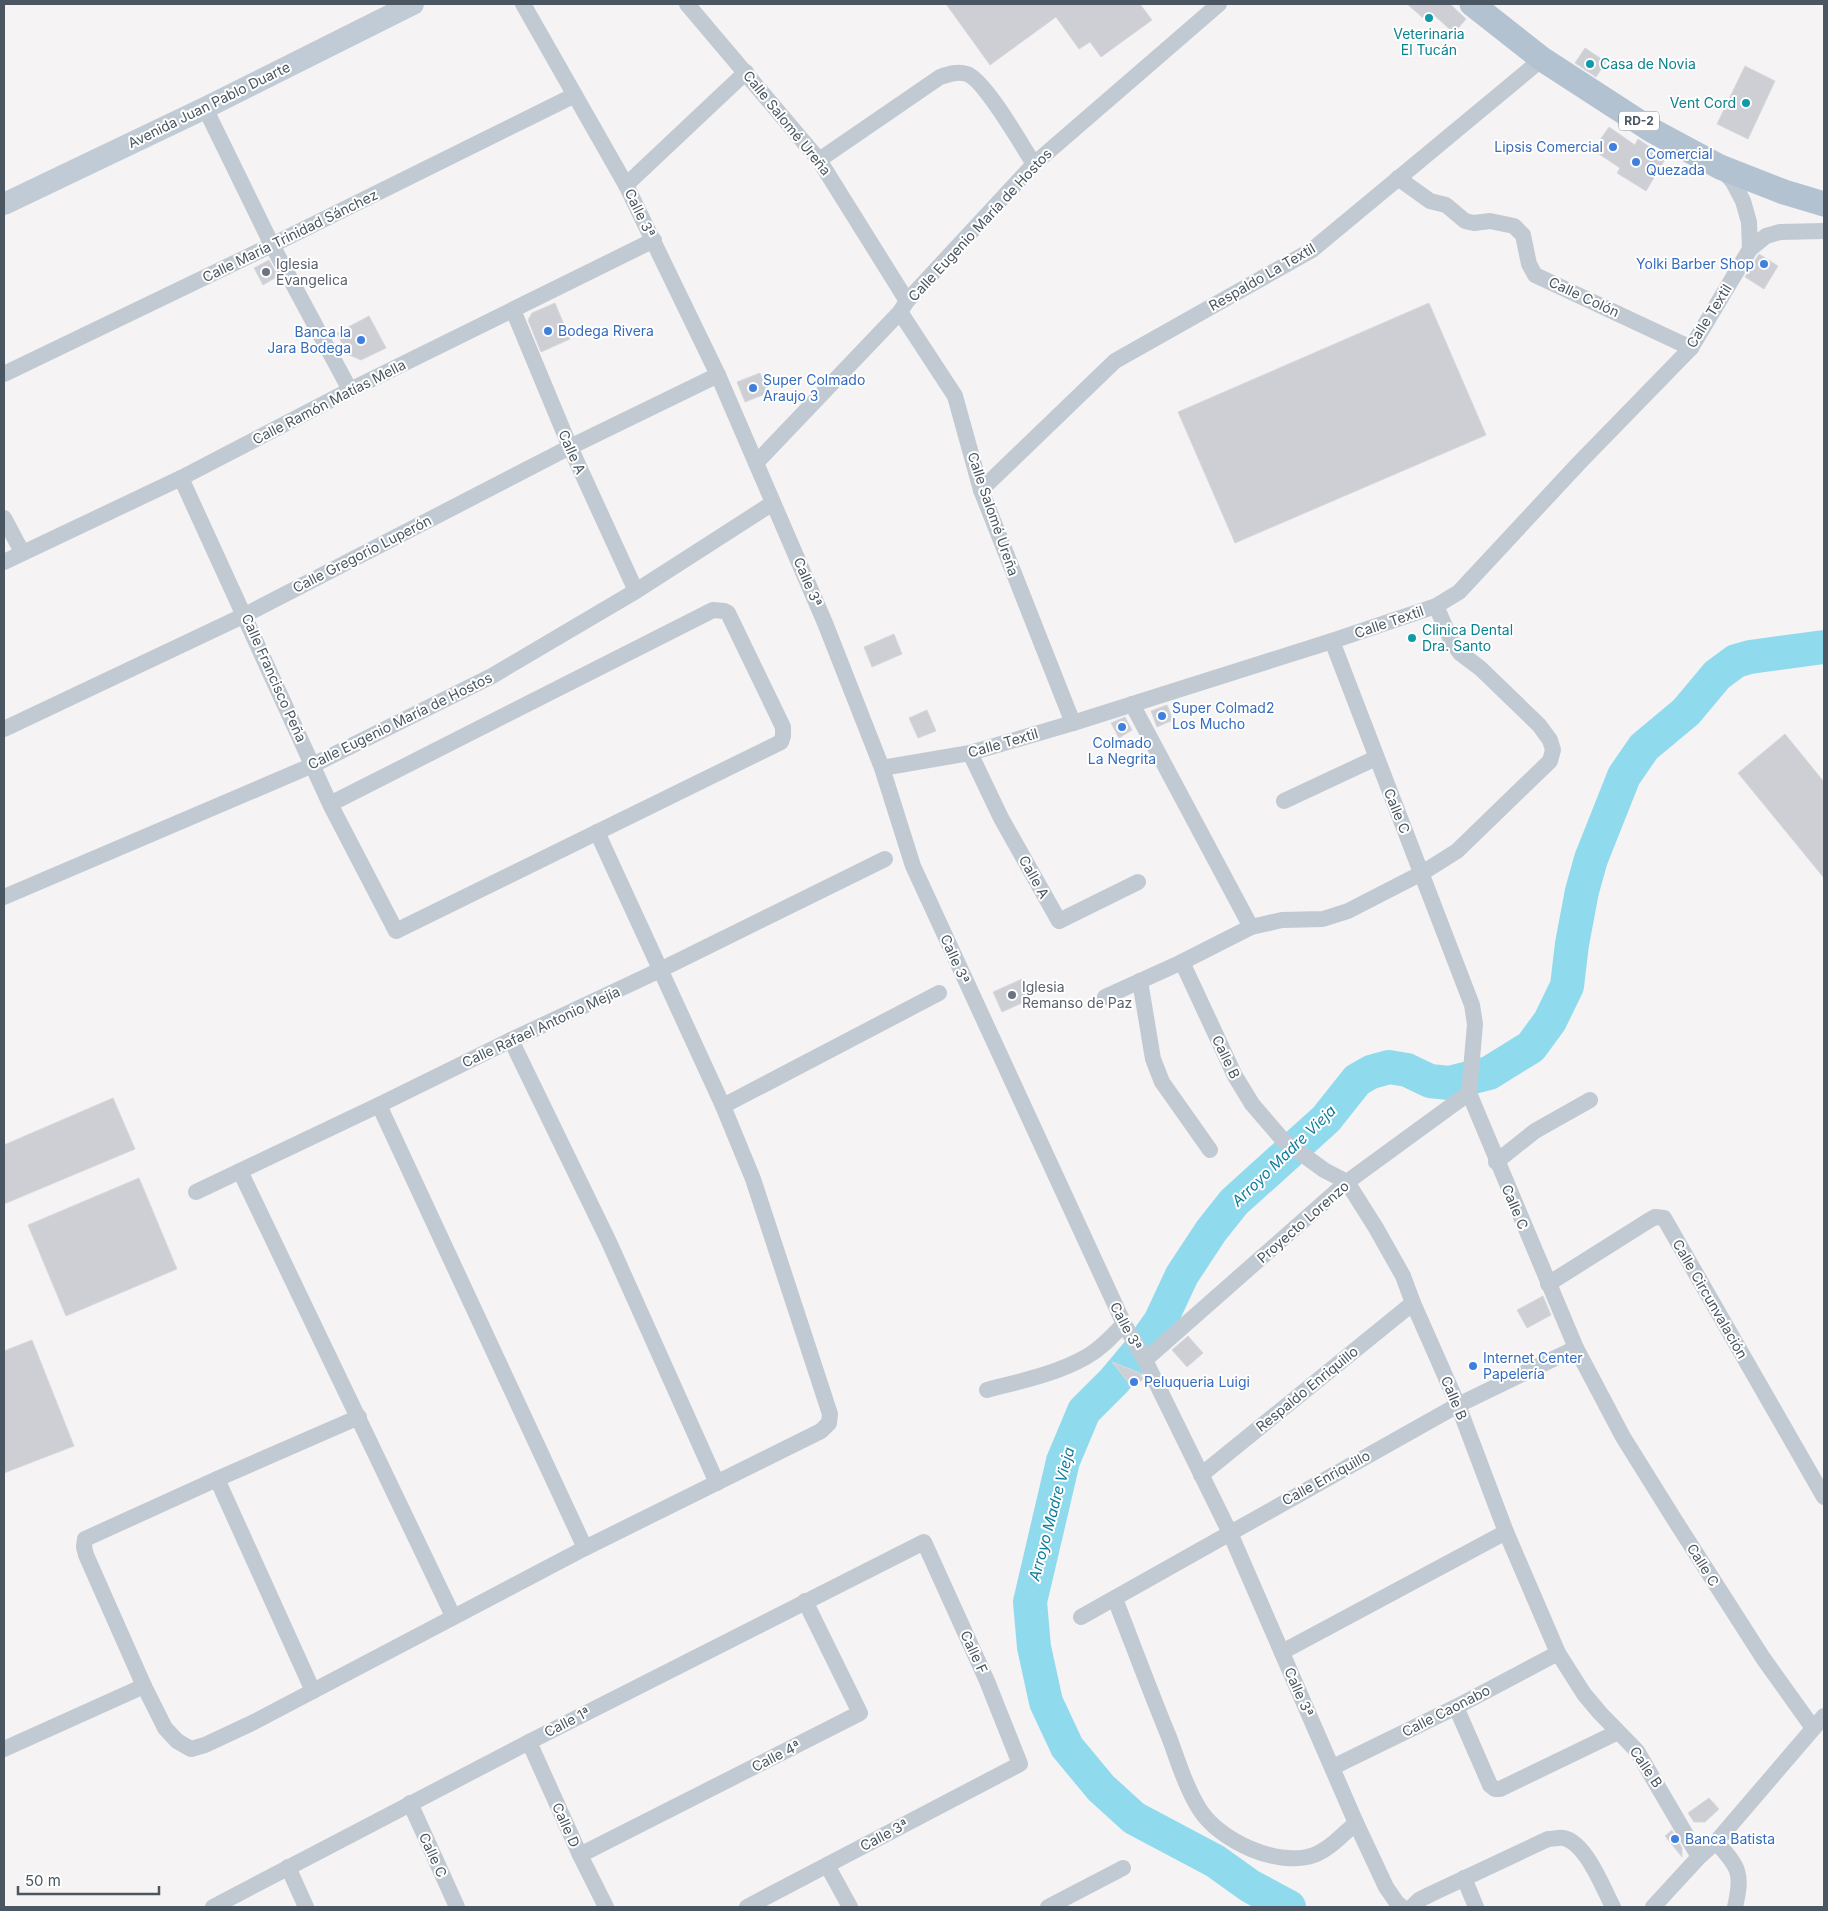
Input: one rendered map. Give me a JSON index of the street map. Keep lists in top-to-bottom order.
{
  "streets": {
    "main road": ["Avenida Juan Pablo Duarte", "RD-2"],
    "street": [
      "Calle Salomé Ureña",
      "Calle 3ª",
      "Calle Eugenio María de Hostos",
      "Calle María Trinidad Sánchez",
      "Respaldo La Textil",
      "Calle Colón",
      "Calle Textil",
      "Calle Ramón Matías Mella",
      "Calle A",
      "Calle Gregorio Luperón",
      "Calle Francisco Peña",
      "Calle C",
      "Calle Rafael Antonio Mejía",
      "Calle B",
      "Proyecto Lorenzo",
      "Calle Circunvalación",
      "Respaldo Enriquillo",
      "Calle Enriquillo",
      "Calle F",
      "Calle Caonabo",
      "Calle 1ª",
      "Calle 4ª",
      "Calle D"
    ]
  },
  "crossings": [
    ["RD-2", "Respaldo La Textil"],
    ["Calle Salomé Ureña", "Calle Eugenio María de Hostos"],
    ["Calle Salomé Ureña", "Respaldo La Textil"],
    ["Calle Salomé Ureña", "Calle Textil"],
    ["Calle 3ª", "Calle Eugenio María de Hostos"],
    ["Calle 3ª", "Calle María Trinidad Sánchez"],
    ["Calle 3ª", "Calle Textil"],
    ["Calle 3ª", "Calle Ramón Matías Mella"],
    ["Calle 3ª", "Calle Gregorio Luperón"],
    ["Calle 3ª", "Proyecto Lorenzo"],
    ["Calle 3ª", "Respaldo Enriquillo"],
    ["Calle 3ª", "Calle Enriquillo"],
    ["Calle 3ª", "Calle F"],
    ["Calle 3ª", "Calle Caonabo"],
    ["Calle Eugenio María de Hostos", "Calle A"],
    ["Calle Eugenio María de Hostos", "Calle Francisco Peña"],
    ["Respaldo La Textil", "Calle Colón"],
    ["Calle Colón", "Calle Textil"],
    ["Calle Textil", "Calle A"],
    ["Calle Textil", "Calle C"],
    ["Calle Ramón Matías Mella", "Calle A"],
    ["Calle Ramón Matías Mella", "Calle Francisco Peña"],
    ["Calle A", "Calle Gregorio Luperón"],
    ["Calle Gregorio Luperón", "Calle Francisco Peña"],
    ["Calle C", "Proyecto Lorenzo"],
    ["Calle C", "Calle Circunvalación"],
    ["Calle C", "Calle Enriquillo"],
    ["Calle C", "Calle 1ª"],
    ["Calle B", "Proyecto Lorenzo"],
    ["Calle B", "Respaldo Enriquillo"],
    ["Calle B", "Calle Enriquillo"],
    ["Calle B", "Calle Caonabo"],
    ["Calle F", "Calle 1ª"],
    ["Calle 1ª", "Calle 4ª"],
    ["Calle 1ª", "Calle D"],
    ["Calle 4ª", "Calle D"]
  ],
  "water": ["Arroyo Madre Vieja"],
  "places": [
    "Veterinaria El Tucán",
    "Casa de Novia",
    "Vent Cord",
    "Lipsis Comercial",
    "Comercial Quezada",
    "Yolki Barber Shop",
    "Iglesia Evangelica",
    "Bodega Rivera",
    "Banca la Jara Bodega",
    "Super Colmado Araujo 3",
    "Clinica Dental Dra. Santo",
    "Super Colmad2 Los Mucho",
    "Colmado La Negrita",
    "Iglesia Remanso de Paz",
    "Internet Center Papelería",
    "Peluqueria Luigi",
    "Banca Batista"
  ],
  "scale_bar": "50 m"
}
